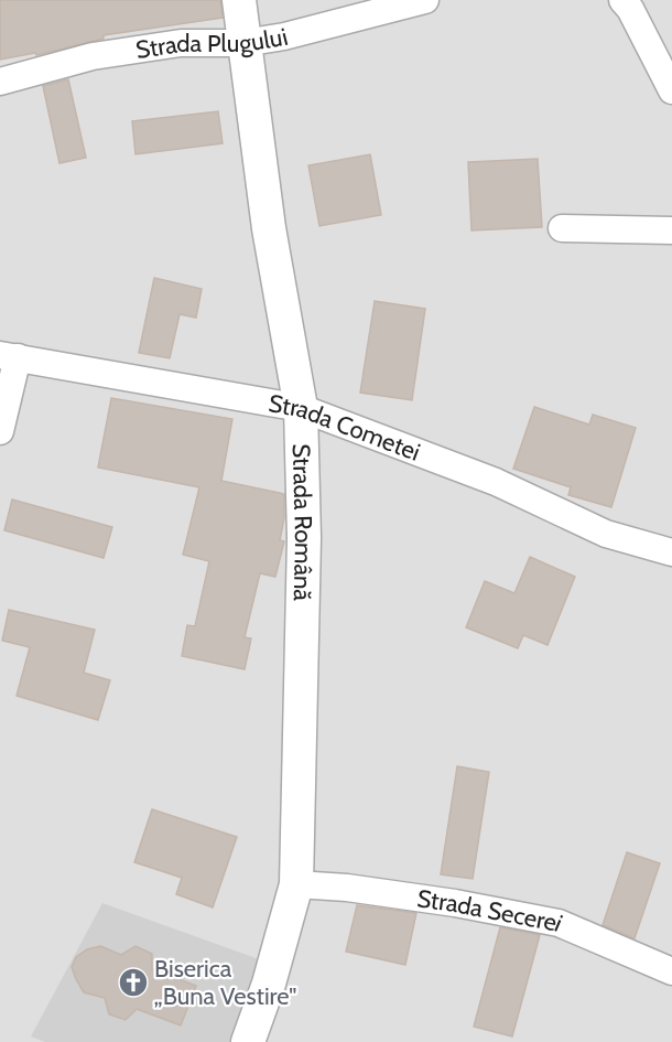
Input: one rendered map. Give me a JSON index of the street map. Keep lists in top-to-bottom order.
{
  "streets": {
    "street": [
      "Strada Plugului",
      "Strada Cometei",
      "Strada Română",
      "Strada Secerei"
    ]
  },
  "crossings": [
    ["Strada Plugului", "Strada Română"],
    ["Strada Cometei", "Strada Română"],
    ["Strada Română", "Strada Secerei"]
  ],
  "places": {
    "church": ["Biserica „Buna Vestire\""]
  }
}
